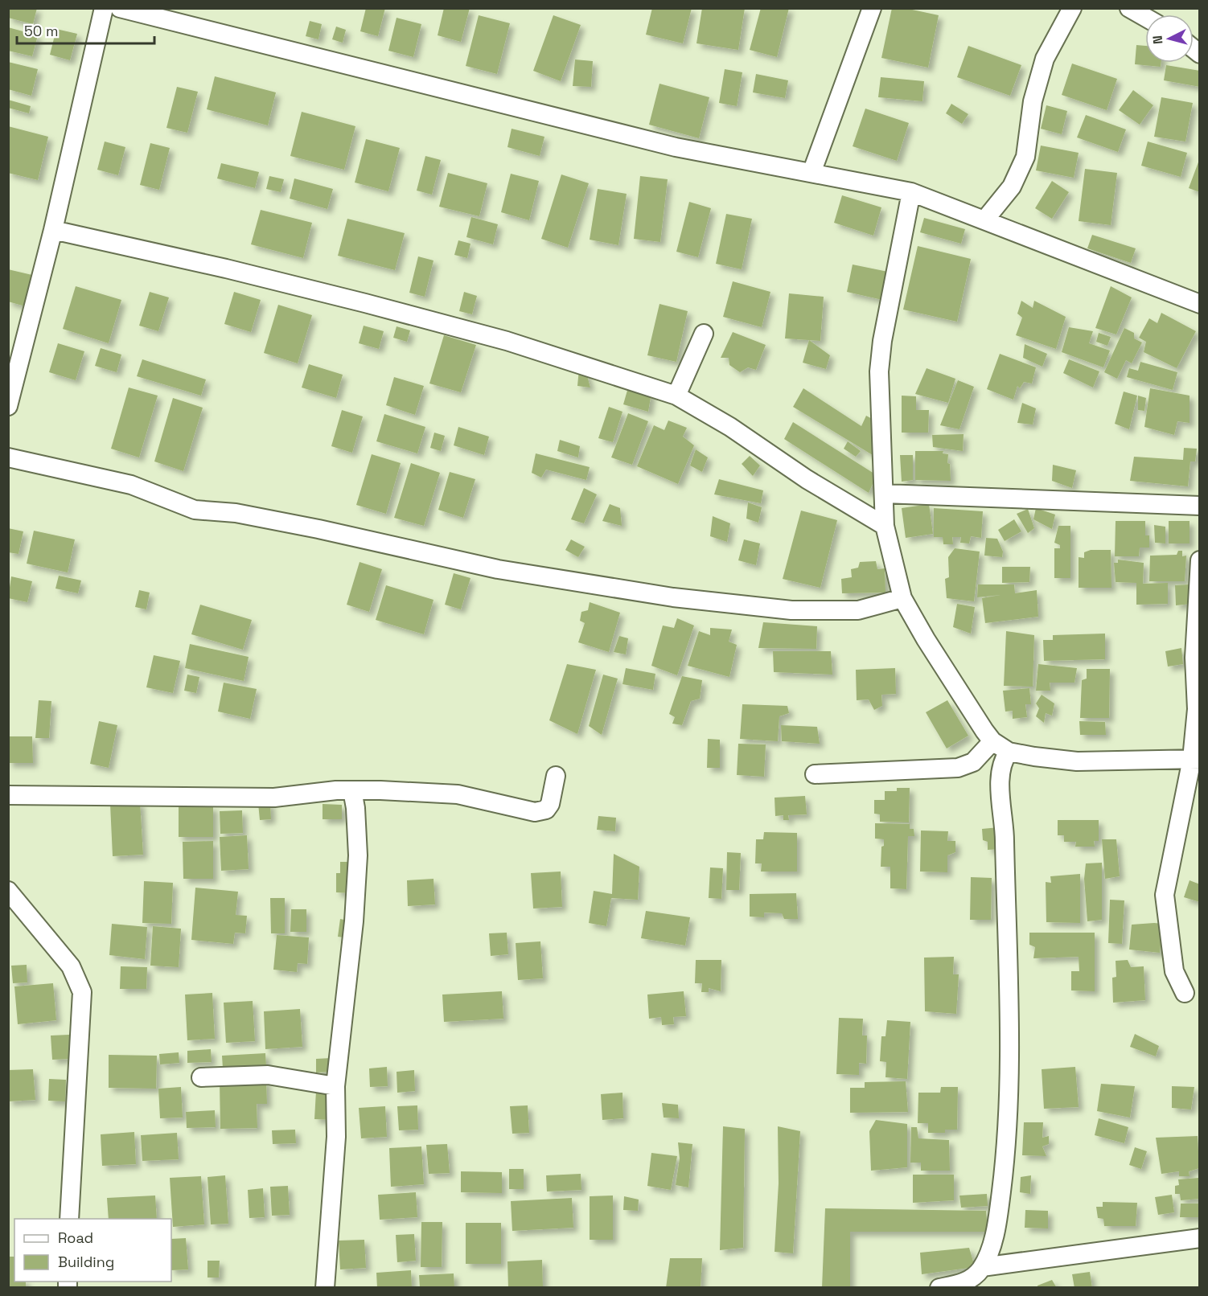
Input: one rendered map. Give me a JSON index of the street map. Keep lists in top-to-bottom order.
{
  "legend": ["Road", "Building"],
  "scale_bar": "50 m",
  "north": "left"
}
